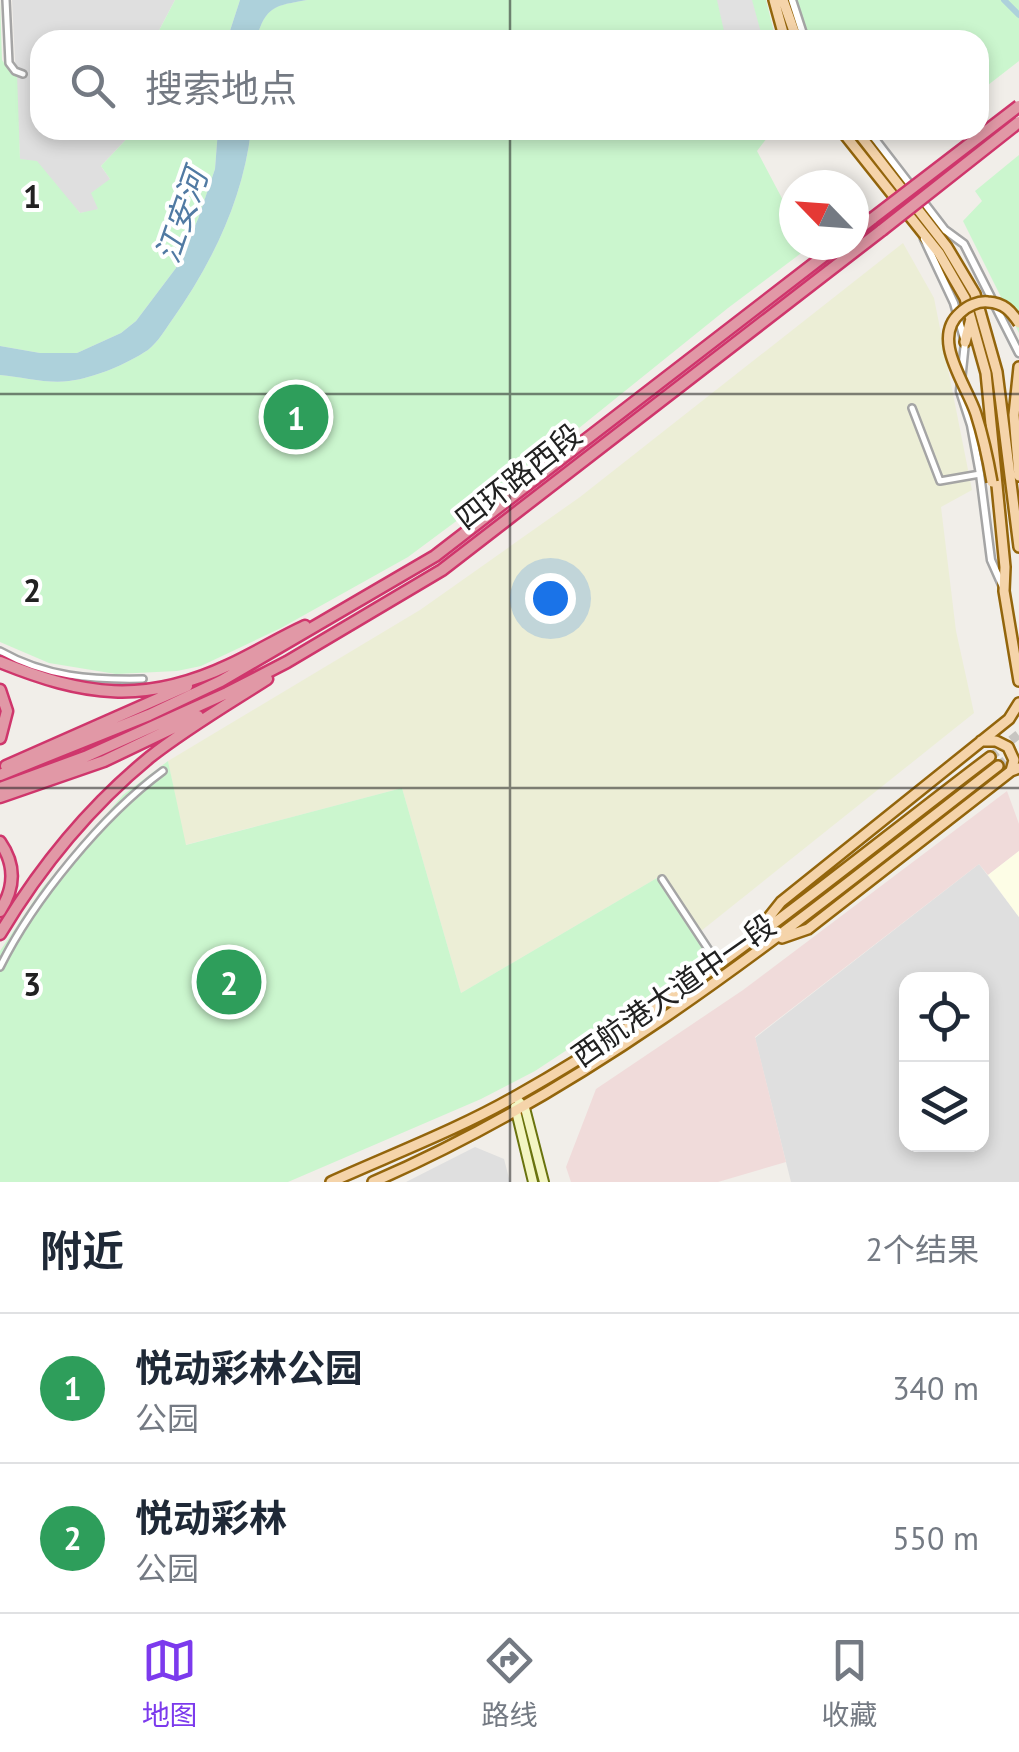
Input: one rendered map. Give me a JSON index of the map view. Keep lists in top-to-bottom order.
{
  "streets": {
    "highway": ["四环路西段"],
    "main road": ["西航港大道中一段"]
  },
  "water": ["江安河"],
  "north": "top left",
  "page": {
    "search": "搜索地点",
    "pins": ["1", "2"],
    "heading": ["附近", "2个结果"],
    "list": [
      {
        "mark": "1",
        "name": "悦动彩林公园",
        "note": "公园",
        "value": "340 m"
      },
      {
        "mark": "2",
        "name": "悦动彩林",
        "note": "公园",
        "value": "550 m"
      }
    ],
    "nav": ["地图", "路线", "收藏"]
  },
  "grid": {
    "rows": ["1", "2", "3"]
  }
}
